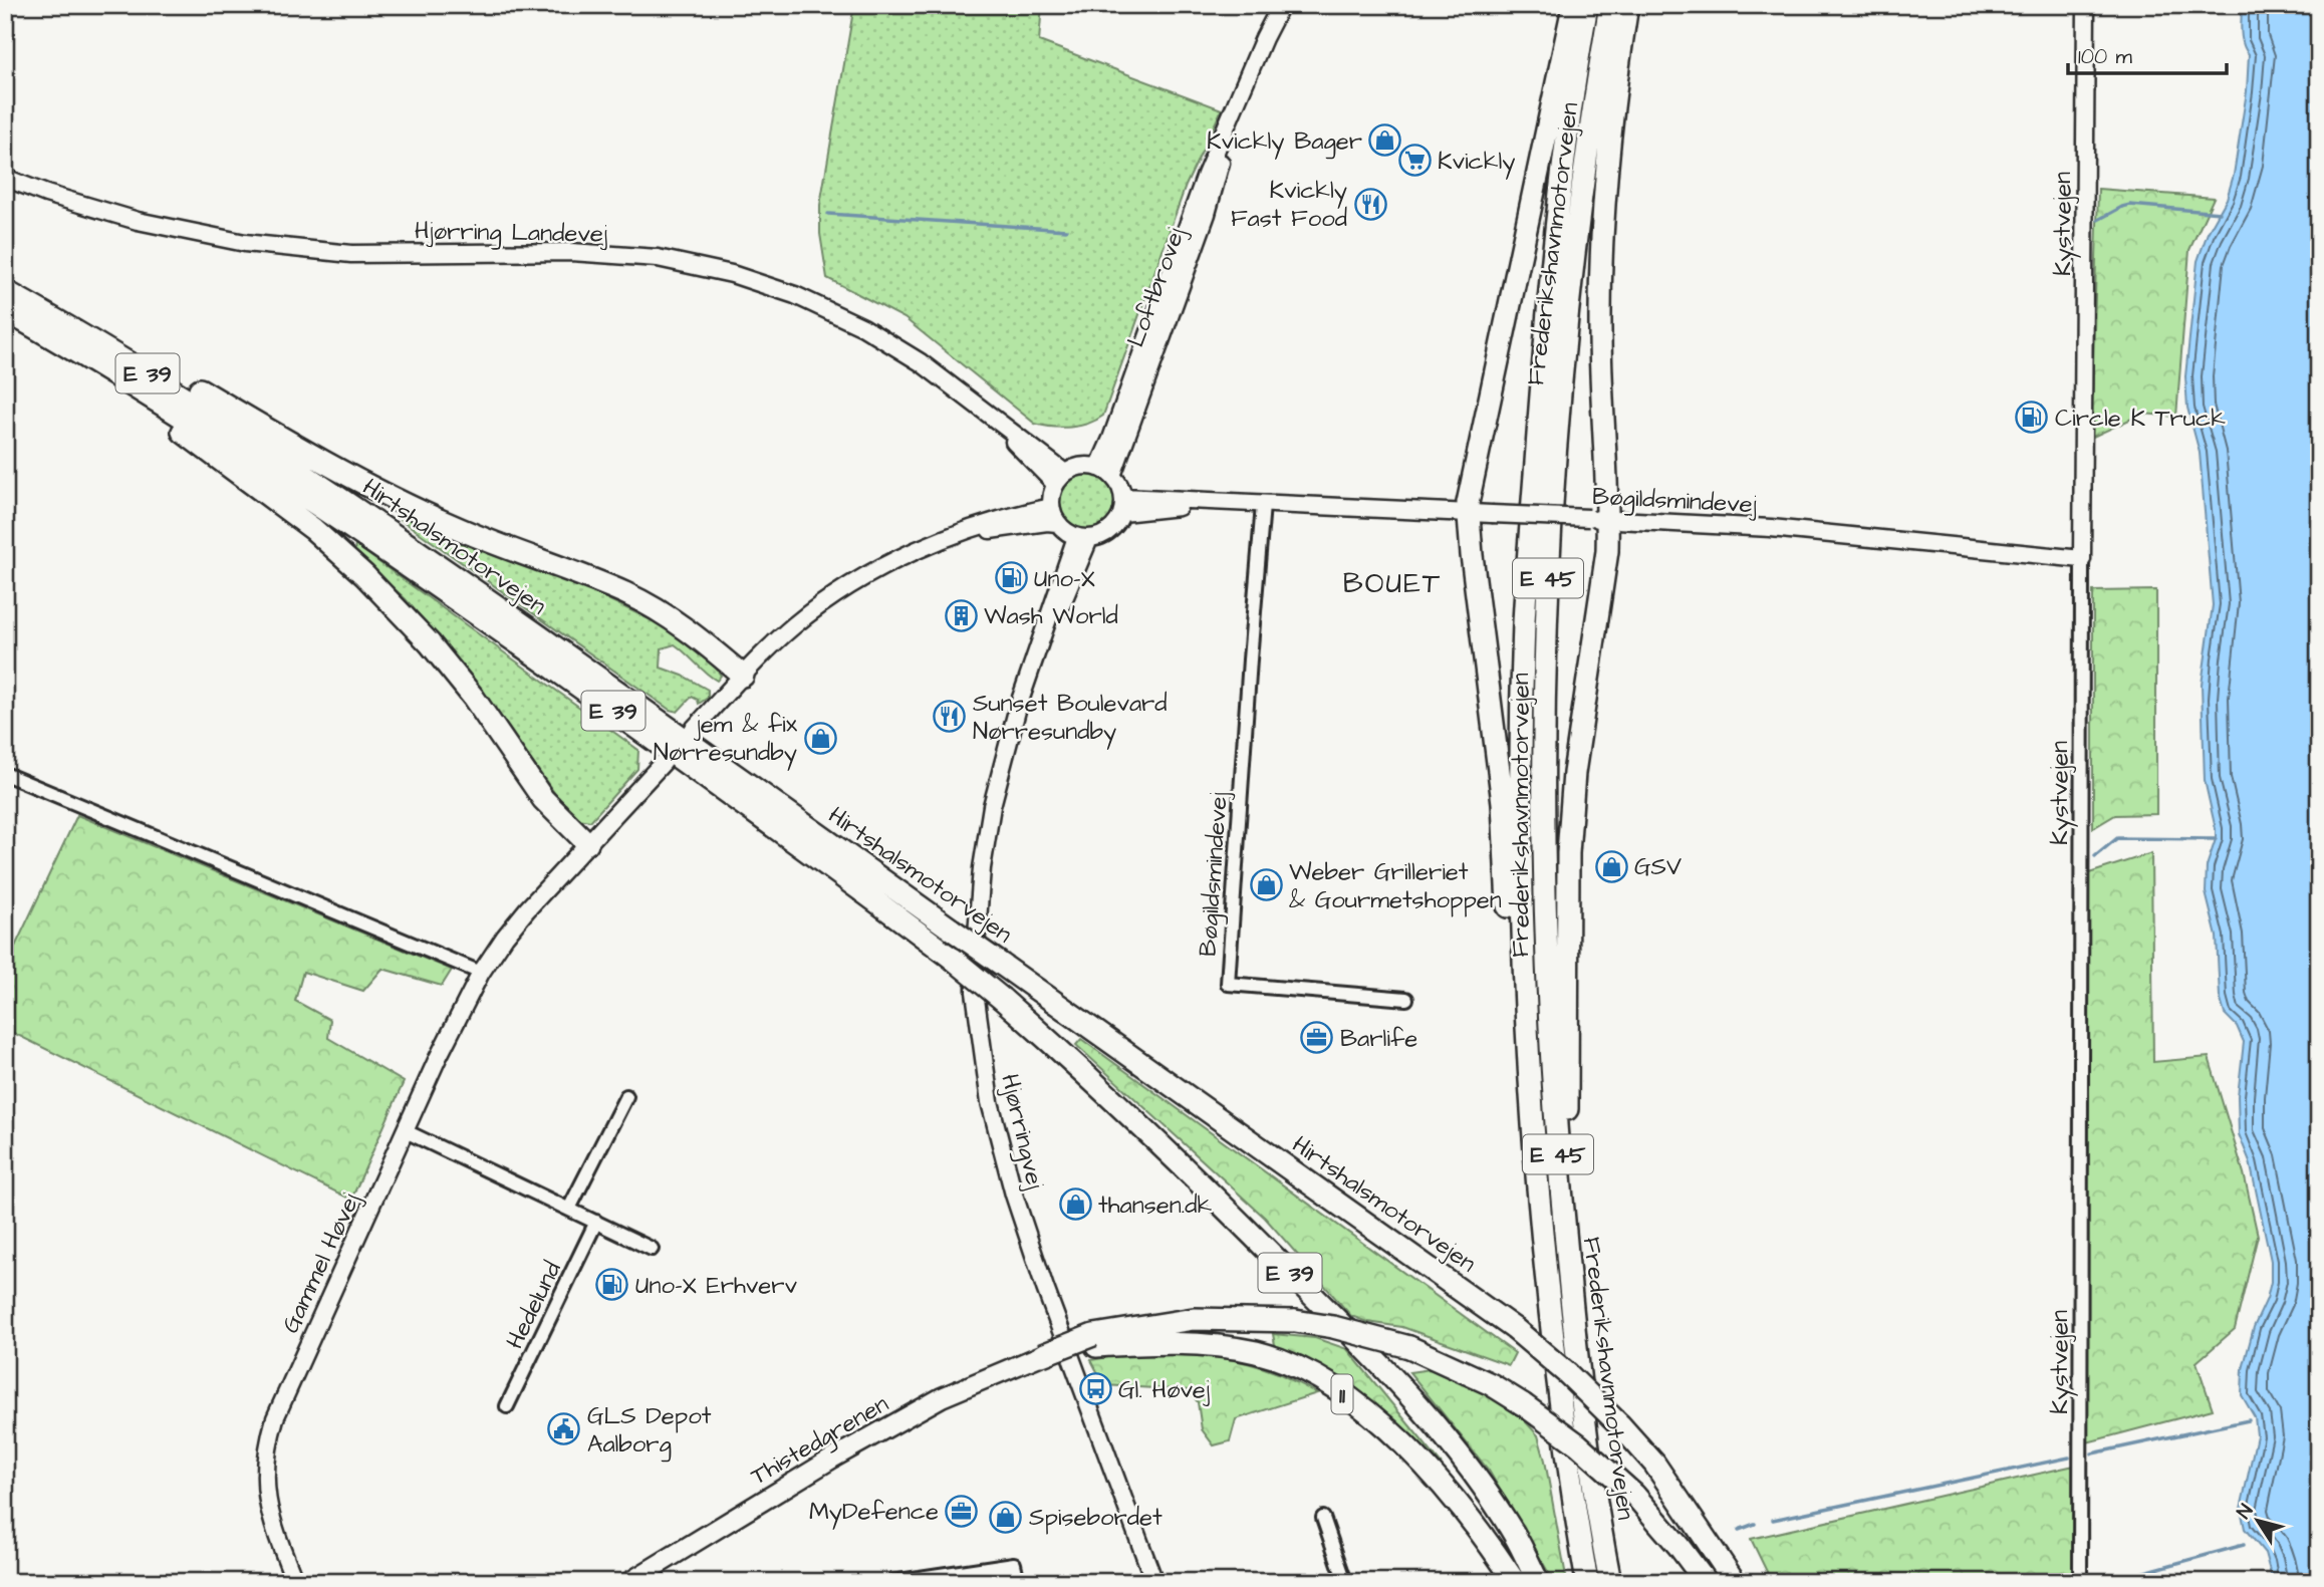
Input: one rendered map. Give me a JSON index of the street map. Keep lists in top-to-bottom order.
{
  "streets": {
    "highway": [
      "Frederikshavnmotorvejen",
      "E 39",
      "Hirtshalsmotorvejen",
      "E 45",
      "11"
    ],
    "main road": ["Thistedgrenen"],
    "street": [
      "Kystvejen",
      "Hjørring Landevej",
      "Loftbrovej",
      "Bøgildsmindevej",
      "Hjørringvej",
      "Gammel Høvej",
      "Hedelund"
    ]
  },
  "crossings": [
    ["Kystvejen", "Bøgildsmindevej"],
    ["Hjørring Landevej", "Loftbrovej"],
    ["Hjørring Landevej", "Bøgildsmindevej"],
    ["Hjørring Landevej", "Hjørringvej"],
    ["Loftbrovej", "Bøgildsmindevej"],
    ["Loftbrovej", "Hjørringvej"],
    ["Bøgildsmindevej", "Hjørringvej"],
    ["11", "Thistedgrenen"]
  ],
  "districts": ["BOUET"],
  "places": {
    "shop": [
      "Kvickly Bager",
      "jem & fix Nørresundby",
      "GSV",
      "Weber Grilleriet & Gourmetshoppen",
      "thansen.dk",
      "Spisebordet"
    ],
    "supermarket": ["Kvickly"],
    "restaurant": ["Kvickly Fast Food", "Sunset Boulevard Nørresundby"],
    "fuel station": ["Circle K Truck", "Uno-X", "Uno-X Erhverv"],
    "building": ["Wash World"],
    "office": ["Barlife", "MyDefence"],
    "bus stop": ["Gl. Høvej"],
    "public building": ["GLS Depot Aalborg"]
  },
  "scale_bar": "100 m",
  "north": "top left"
}
